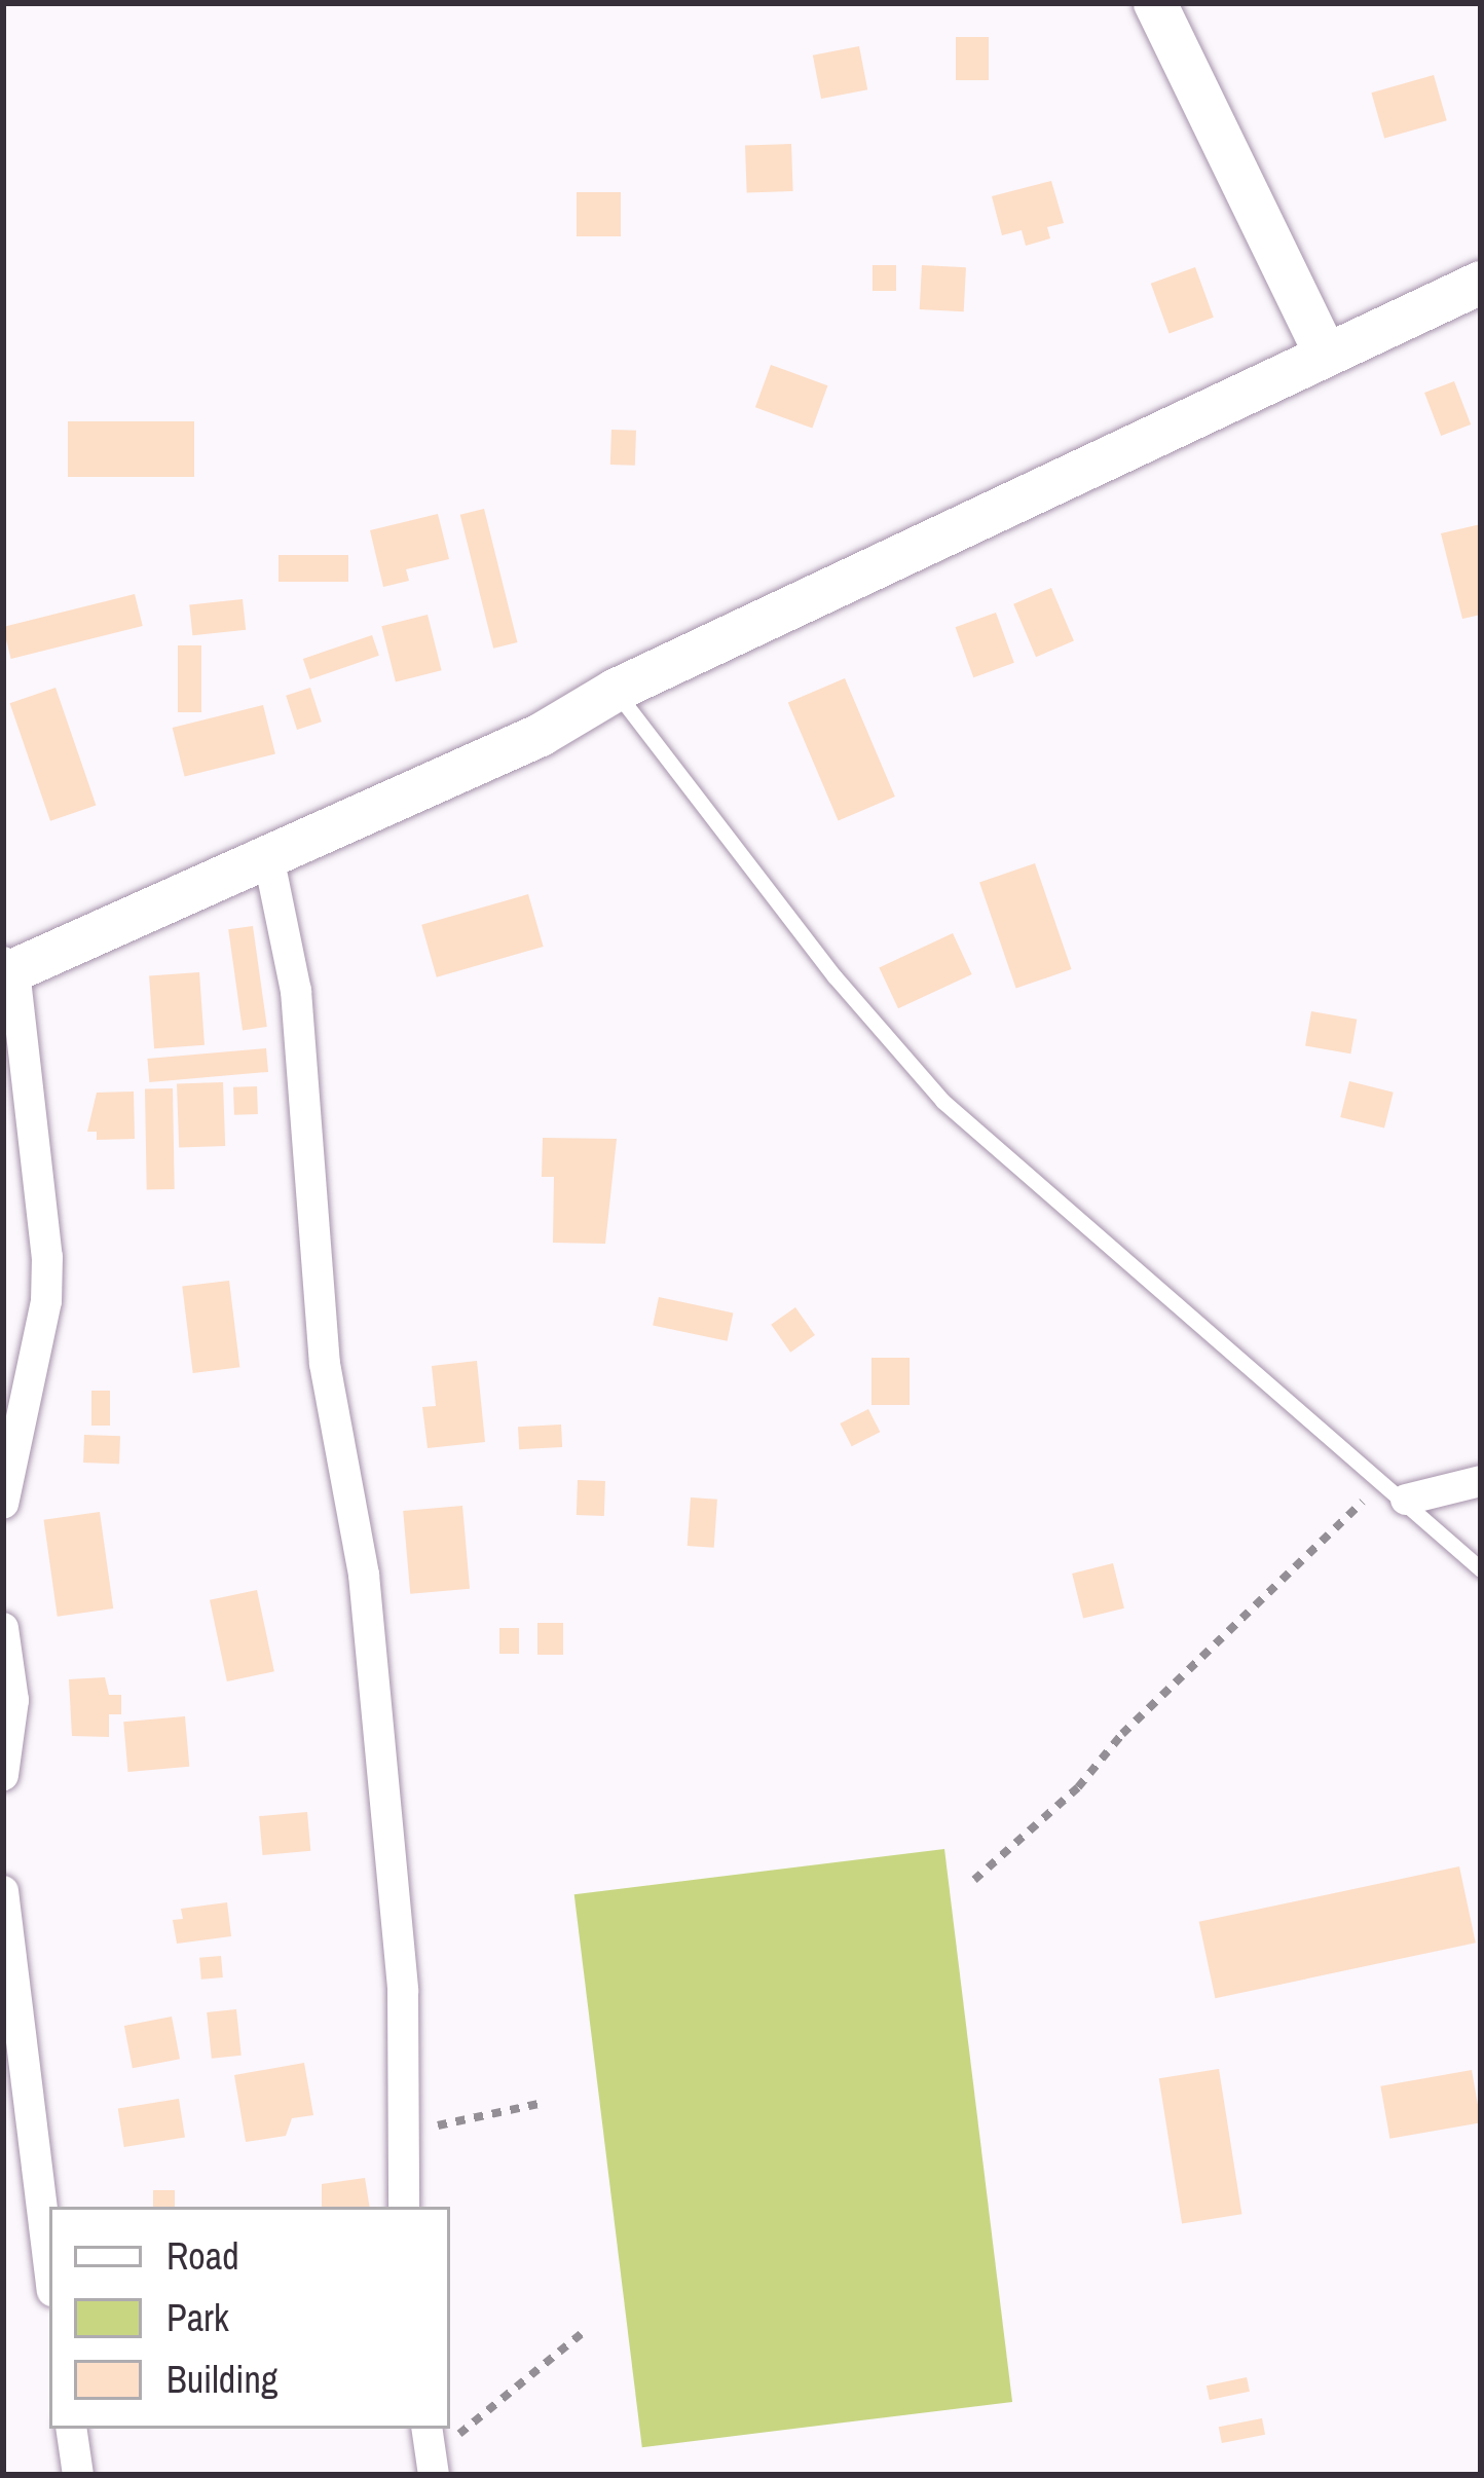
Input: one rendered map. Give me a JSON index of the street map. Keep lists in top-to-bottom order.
{
  "legend": ["Road", "Park", "Building"]
}
